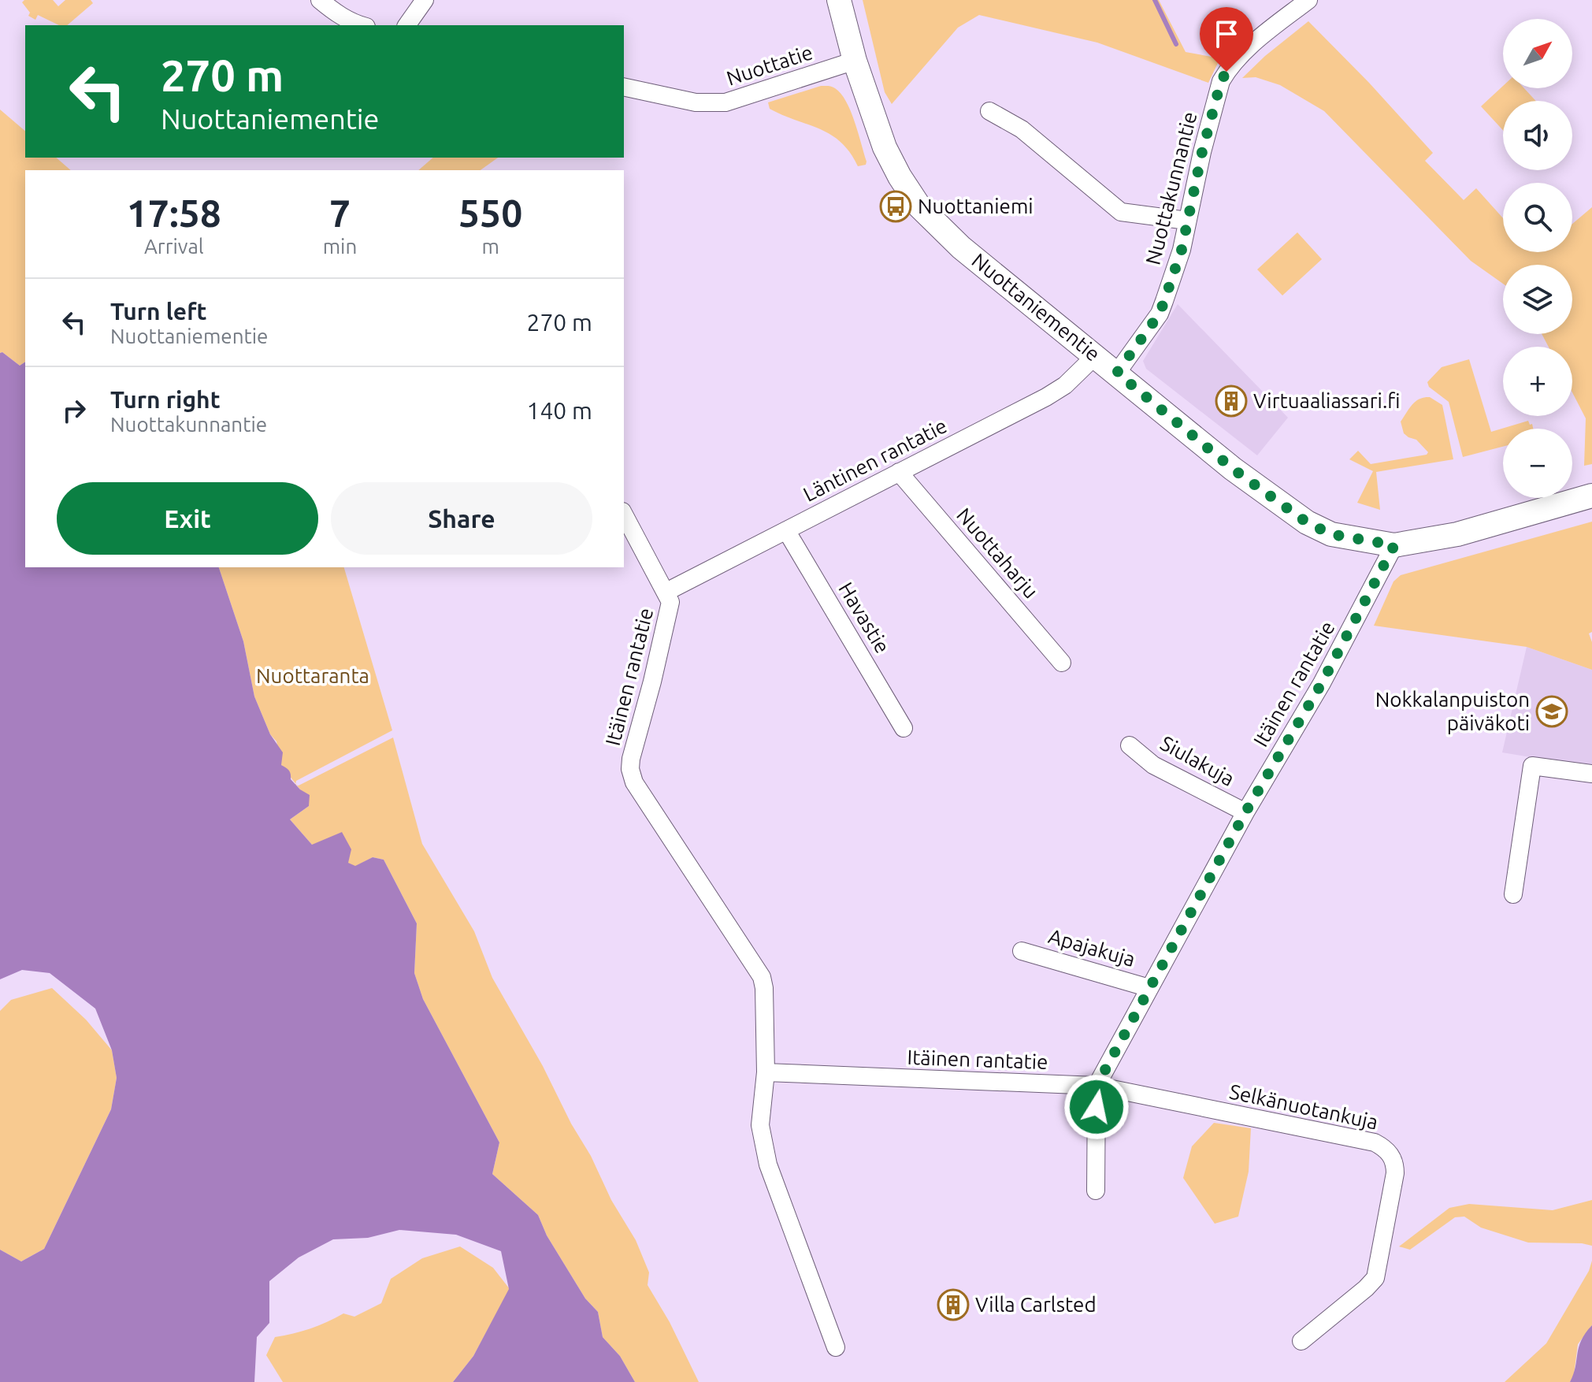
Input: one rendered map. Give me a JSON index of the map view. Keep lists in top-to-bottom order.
{
  "streets": {
    "main road": ["Nuottaniementie"],
    "street": [
      "Nuottatie",
      "Nuottakunnantie",
      "Läntinen rantatie",
      "Nuottaharju",
      "Havastie",
      "Itäinen rantatie",
      "Siulakuja",
      "Apajakuja",
      "Selkänuotankuja"
    ]
  },
  "crossings": [
    ["Nuottatie", "Nuottaniementie"],
    ["Nuottakunnantie", "Nuottaniementie"],
    ["Nuottaniementie", "Läntinen rantatie"],
    ["Nuottaniementie", "Itäinen rantatie"],
    ["Läntinen rantatie", "Nuottaharju"],
    ["Läntinen rantatie", "Havastie"],
    ["Läntinen rantatie", "Itäinen rantatie"],
    ["Itäinen rantatie", "Siulakuja"],
    ["Itäinen rantatie", "Apajakuja"],
    ["Itäinen rantatie", "Selkänuotankuja"]
  ],
  "parks": ["Nuottaranta"],
  "places": {
    "bus stop": ["Nuottaniemi"],
    "building": ["Virtuaaliassari.fi", "Villa Carlsted"],
    "school or university": ["Nokkalanpuiston päiväkoti"]
  },
  "north": "top right",
  "page": {
    "map_buttons": ["+", "−"],
    "turn": ["270 m", "Nuottaniementie"],
    "eta": [
      "17:58",
      "Arrival",
      "7",
      "min",
      "550",
      "m"
    ],
    "list": [
      {
        "name": "Turn left",
        "note": "Nuottaniementie",
        "value": "270 m"
      },
      {
        "name": "Turn right",
        "note": "Nuottakunnantie",
        "value": "140 m"
      }
    ],
    "buttons": ["Exit", "Share"]
  }
}
